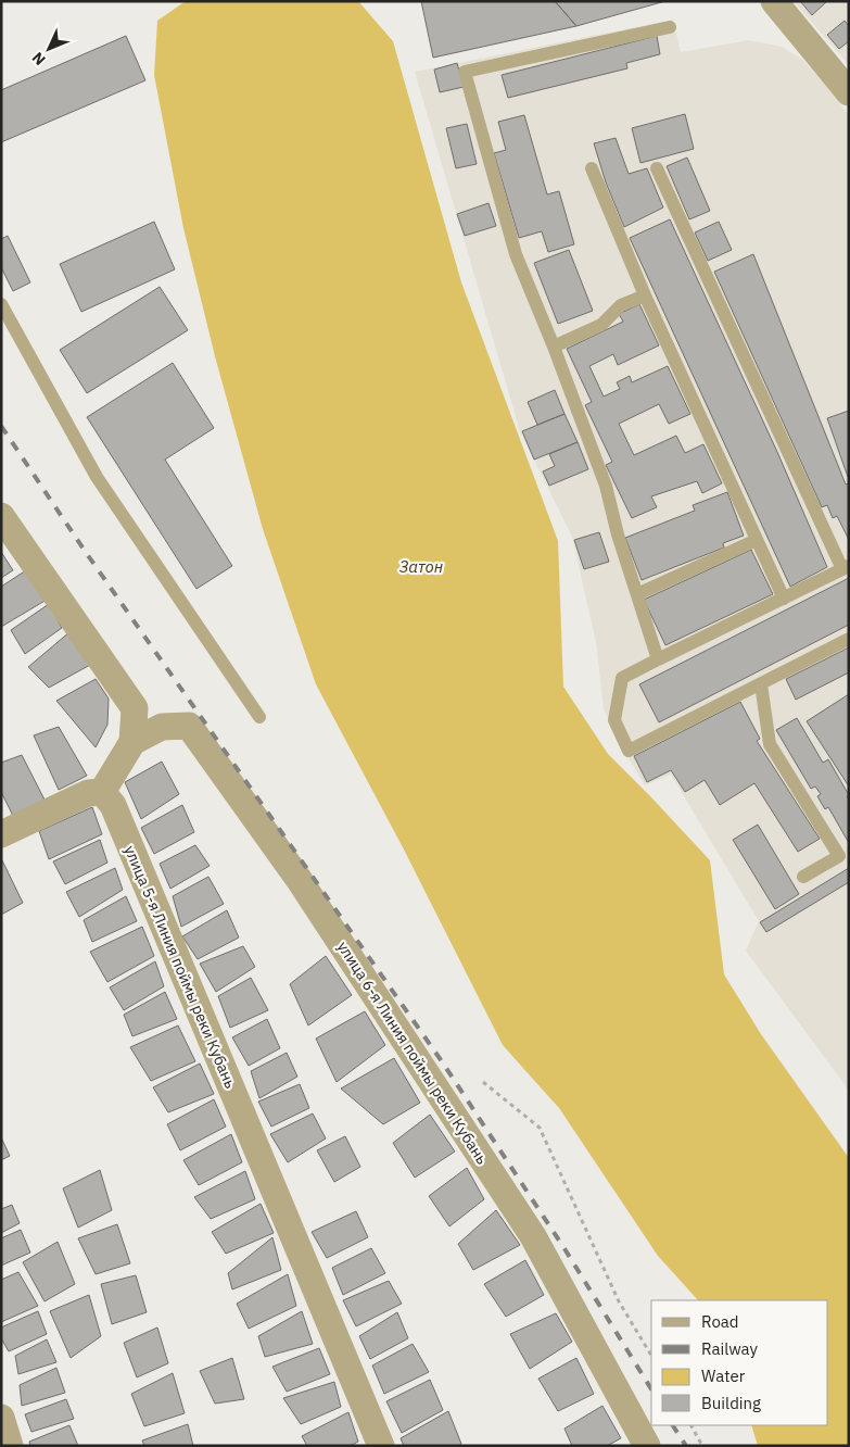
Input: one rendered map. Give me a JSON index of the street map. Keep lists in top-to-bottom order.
{
  "streets": {
    "street": ["улица 5-я Линия поймы реки Кубань", "улица 6-я Линия поймы реки Кубань"]
  },
  "water": ["Затон"],
  "legend": [
    "Road",
    "Railway",
    "Water",
    "Building"
  ],
  "north": "bottom left"
}
